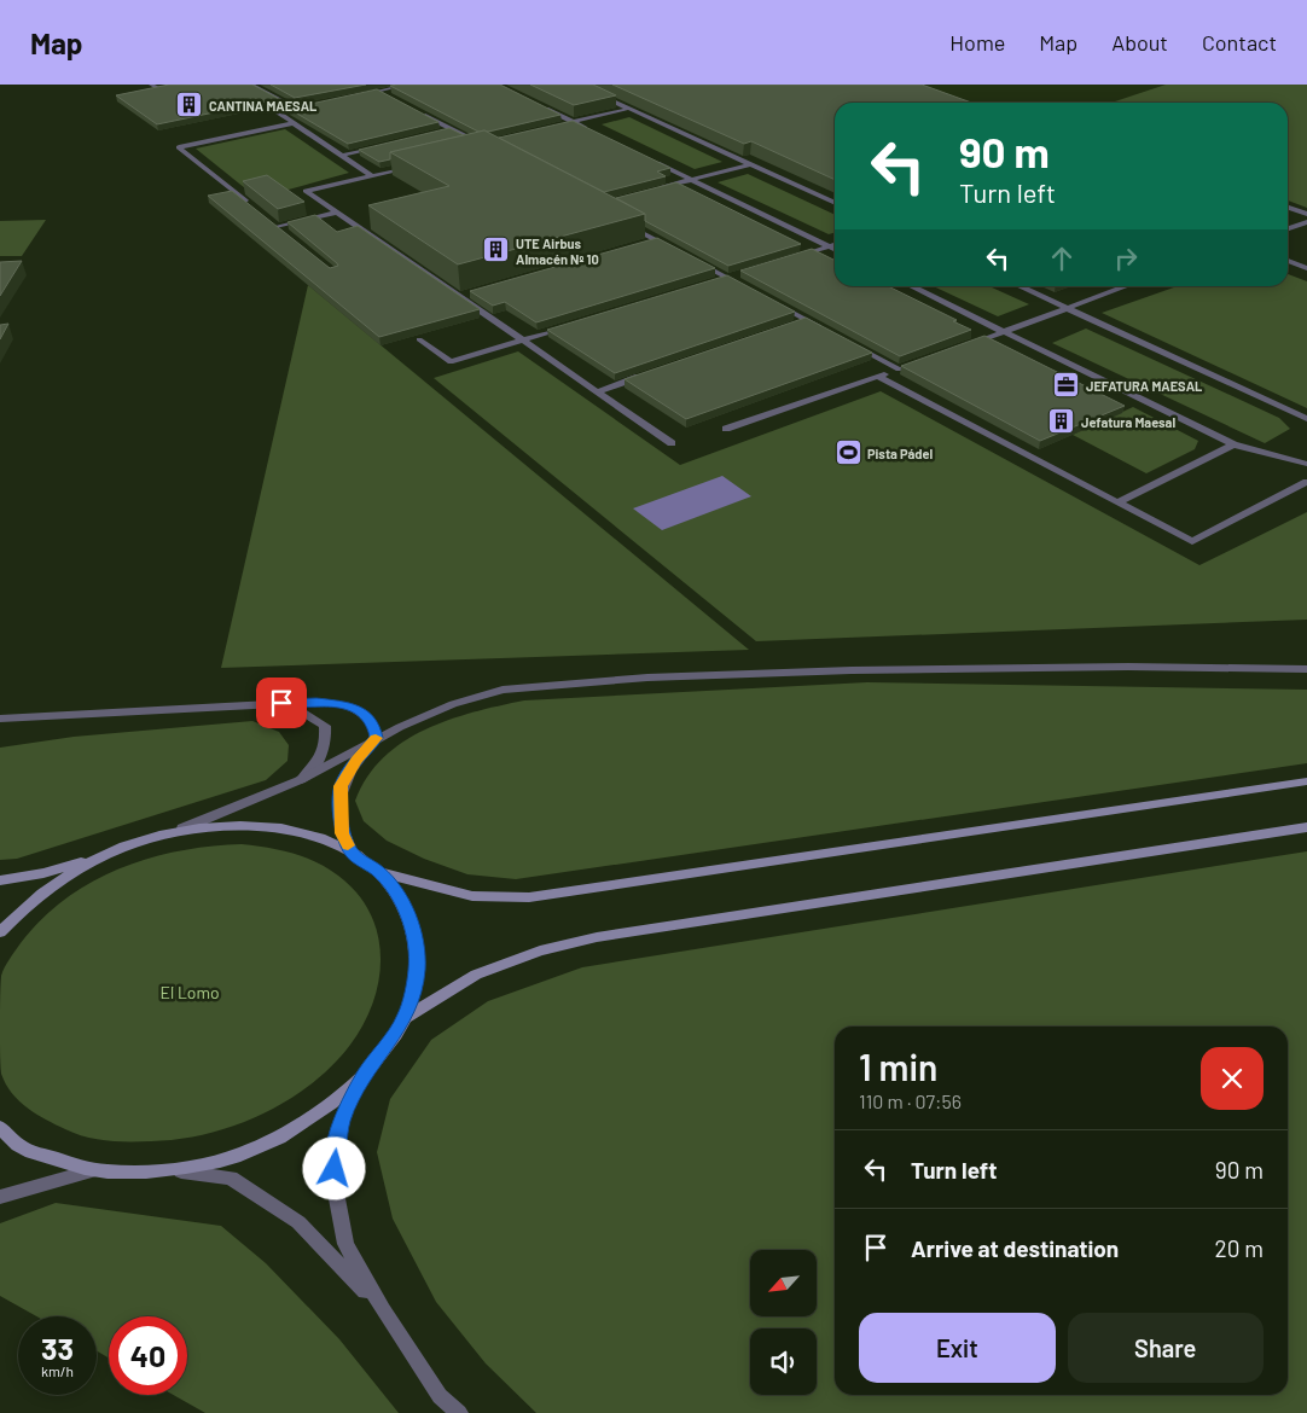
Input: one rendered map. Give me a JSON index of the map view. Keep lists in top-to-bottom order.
{
  "parks": ["El Lomo"],
  "places": {
    "building": ["CANTINA MAESAL", "UTE Airbus Almacén Nº 10", "Jefatura Maesal"],
    "office": ["JEFATURA MAESAL"],
    "sports": ["Pista Pádel"]
  },
  "north": "bottom left",
  "page": {
    "header": "Map",
    "nav": [
      "Home",
      "Map",
      "About",
      "Contact"
    ],
    "turn": ["90 m", "Turn left"],
    "heading": ["1 min", "110 m · 07:56"],
    "list": [
      {
        "name": "Turn left",
        "value": "90 m"
      },
      {
        "name": "Arrive at destination",
        "value": "20 m"
      }
    ],
    "buttons": ["Exit", "Share"],
    "speed": "33 km/h",
    "limit": "40"
  }
}
